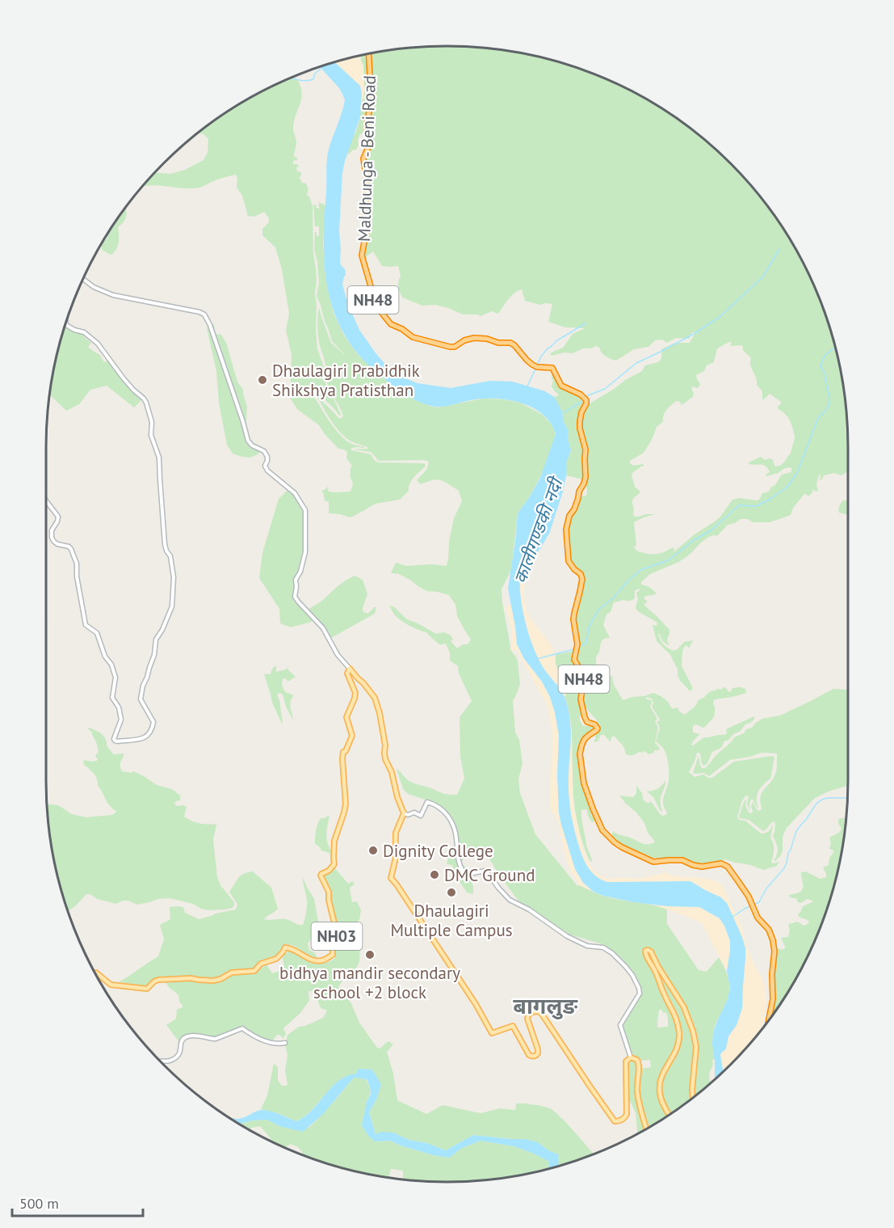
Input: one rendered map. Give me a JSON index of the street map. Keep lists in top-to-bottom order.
{
  "streets": {
    "highway": ["Maldhunga - Beni Road", "NH48"],
    "main road": ["NH03"]
  },
  "districts": ["बागलुङ"],
  "water": ["कालीगण्डकी नदी"],
  "places": [
    "Dhaulagiri Prabidhik Shikshya Pratisthan",
    "Dignity College",
    "DMC Ground",
    "Dhaulagiri Multiple Campus",
    "bidhya mandir secondary school +2 block"
  ],
  "scale_bar": "500 m"
}
